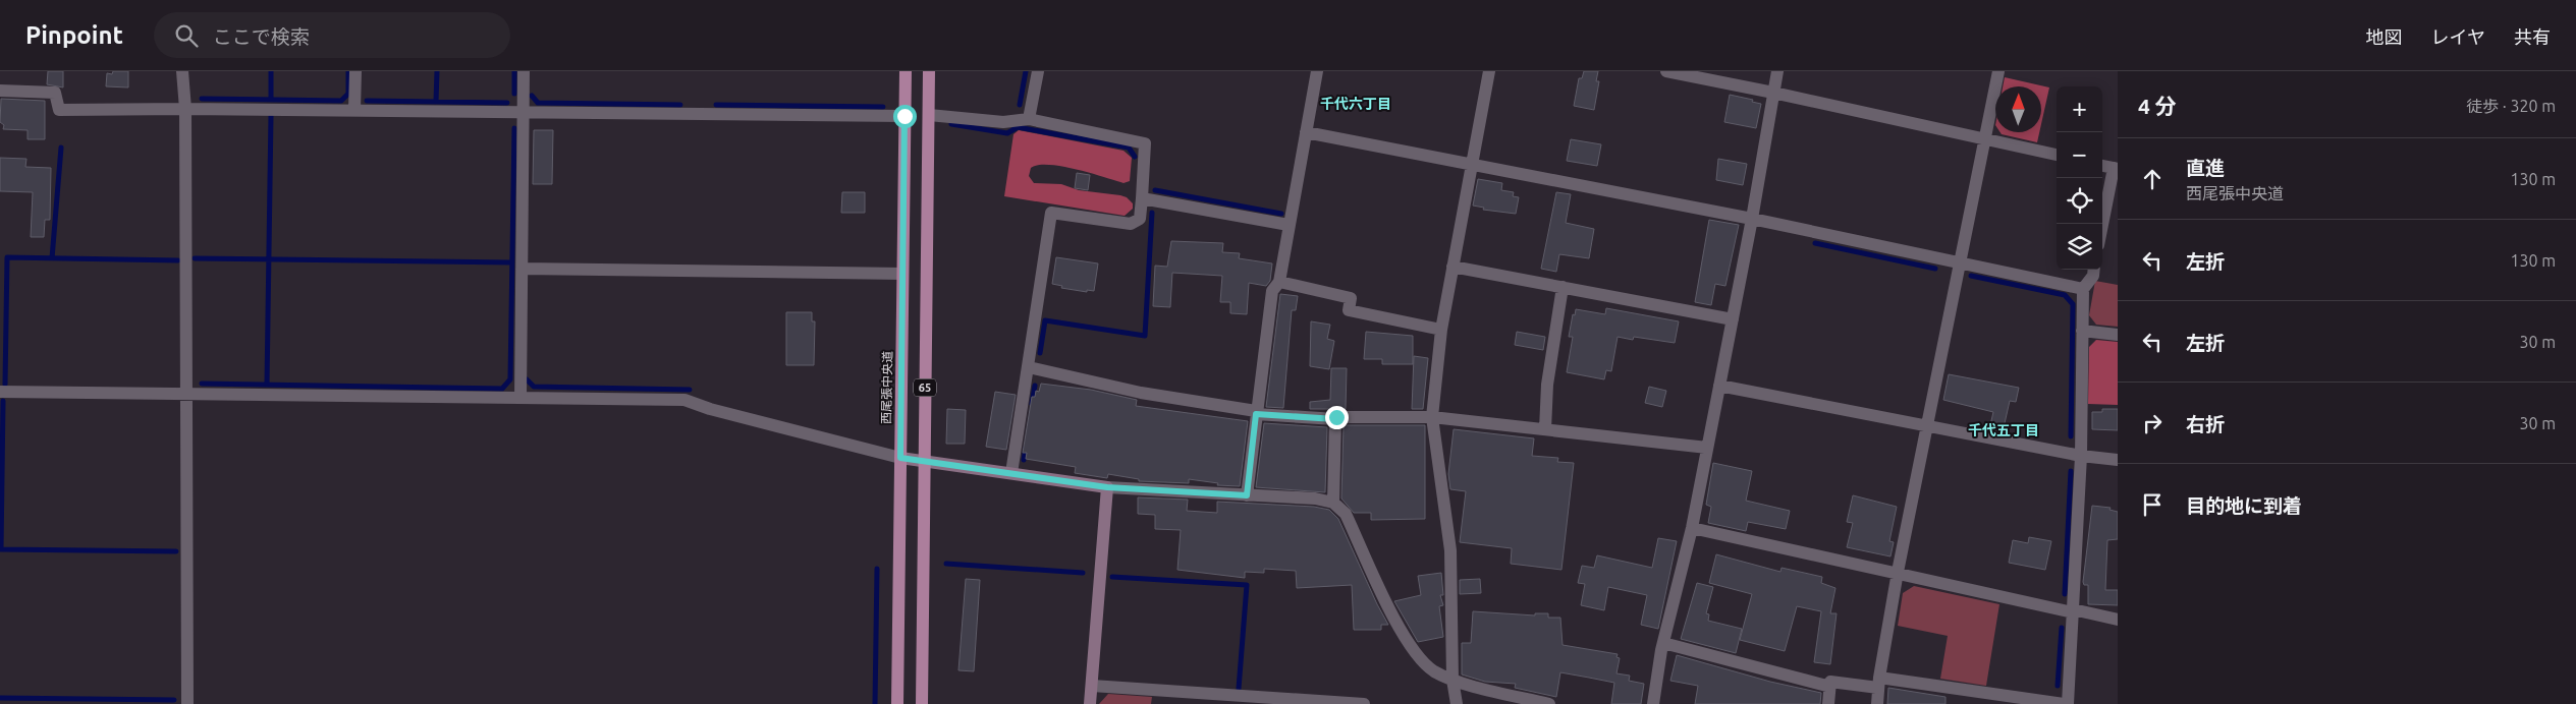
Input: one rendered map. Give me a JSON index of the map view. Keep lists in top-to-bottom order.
{
  "streets": {
    "main road": ["西尾張中央道", "65"]
  },
  "districts": ["千代六丁目", "千代五丁目"],
  "north": "top",
  "page": {
    "header": "Pinpoint",
    "search": "ここで検索",
    "nav": ["地図", "レイヤ", "共有"],
    "heading": ["4 分", "徒歩 · 320 m"],
    "map_buttons": ["+", "−"],
    "list": [
      ["直進", "西尾張中央道", "130 m"],
      ["左折", "130 m"],
      ["左折", "30 m"],
      ["右折", "30 m"],
      "目的地に到着"
    ]
  }
}
